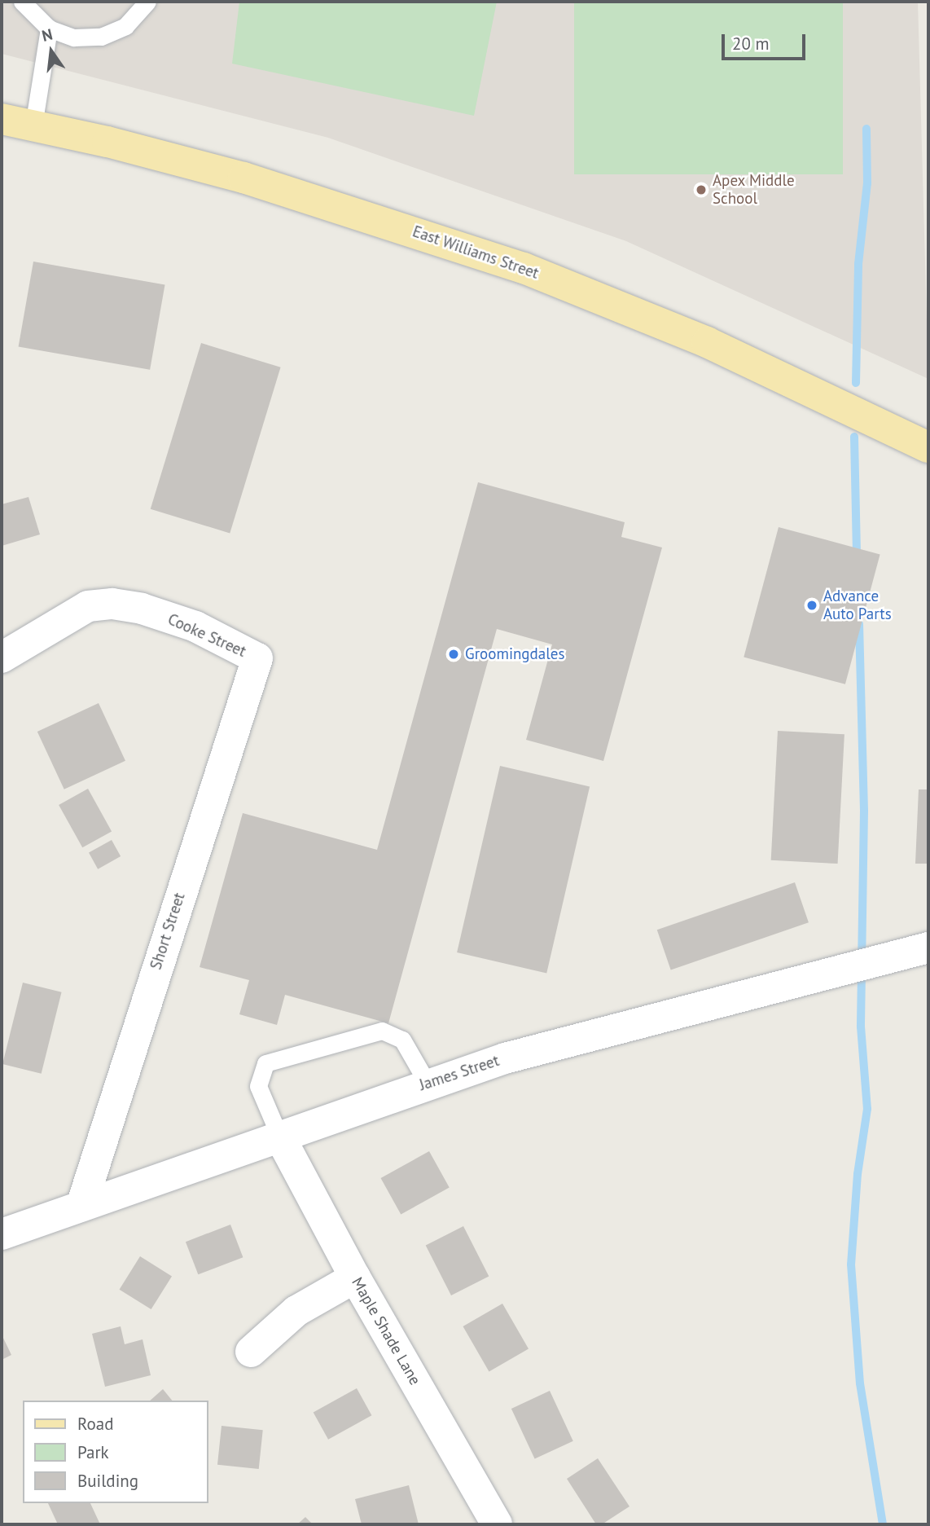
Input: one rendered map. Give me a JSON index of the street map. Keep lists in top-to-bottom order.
{
  "streets": {
    "main road": ["East Williams Street"],
    "street": [
      "Cooke Street",
      "Short Street",
      "James Street",
      "Maple Shade Lane"
    ]
  },
  "crossings": [
    ["Cooke Street", "Short Street"],
    ["Short Street", "James Street"],
    ["James Street", "Maple Shade Lane"]
  ],
  "places": ["Apex Middle School", "Advance Auto Parts", "Groomingdales"],
  "legend": ["Road", "Park", "Building"],
  "scale_bar": "20 m",
  "north": "top"
}
